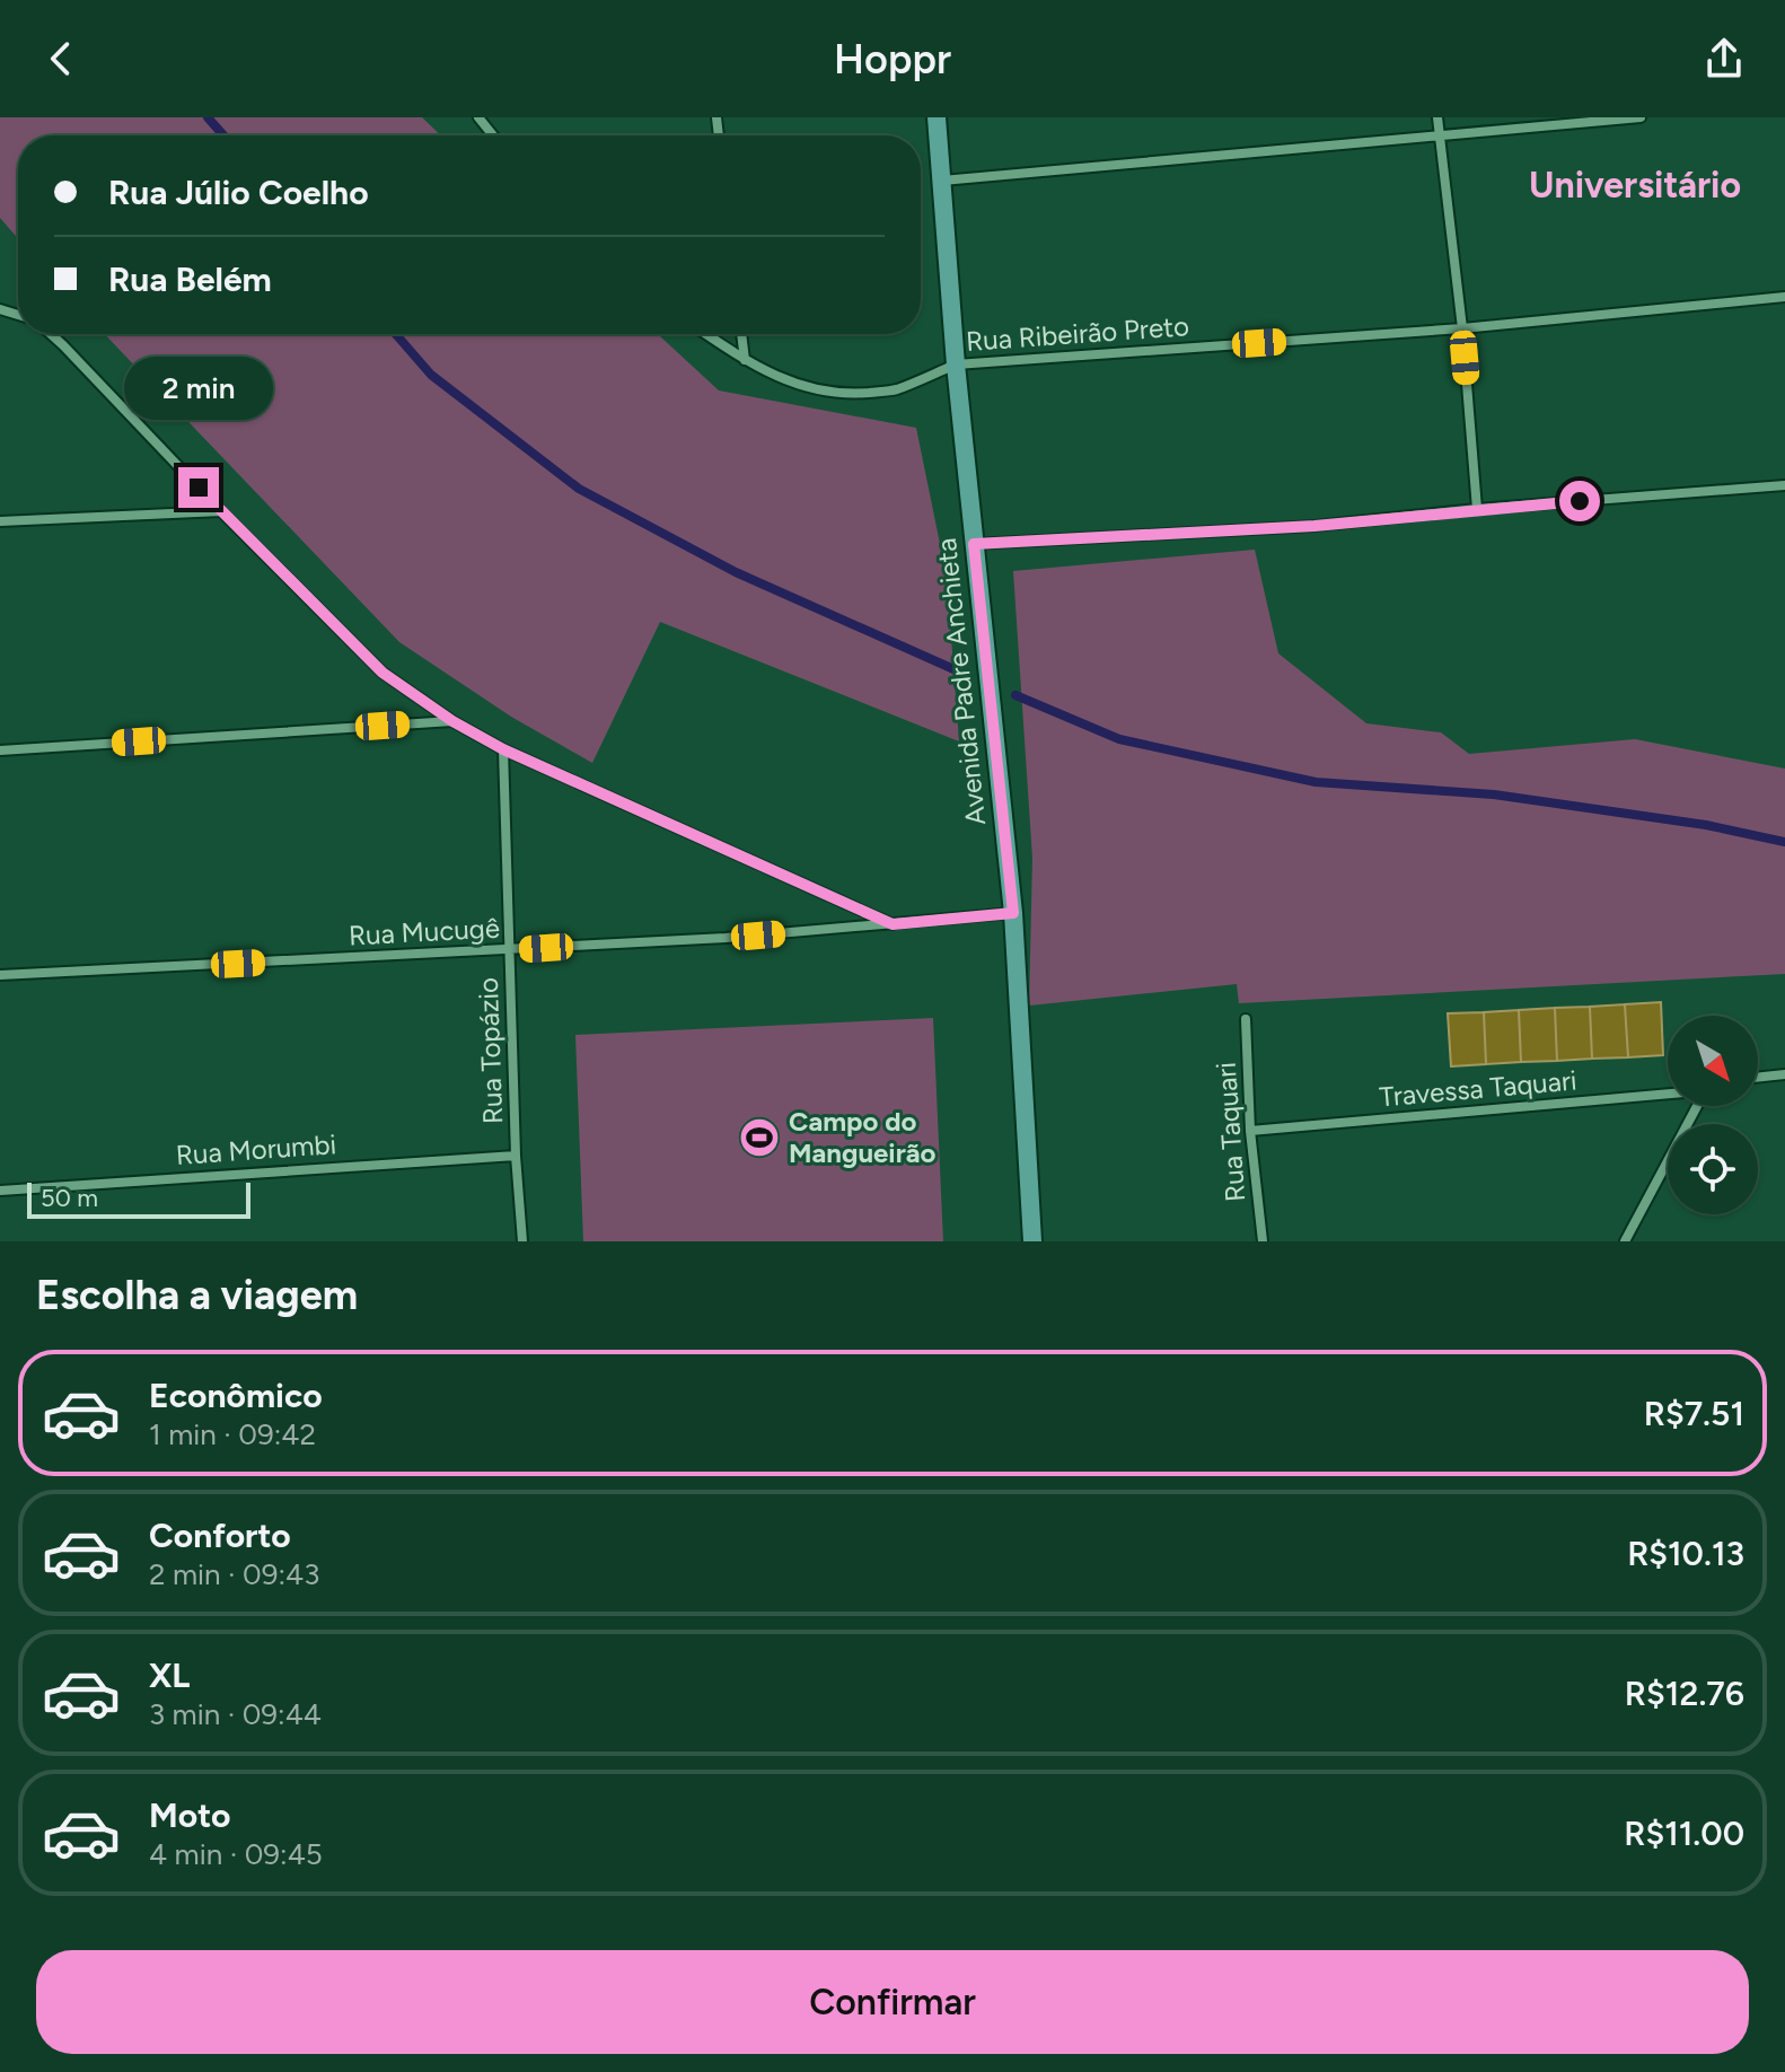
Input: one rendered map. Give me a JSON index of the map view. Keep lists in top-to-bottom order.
{
  "streets": {
    "street": [
      "Rua Ribeirão Preto",
      "Avenida Padre Anchieta",
      "Rua Mucugê",
      "Rua Topázio",
      "Travessa Taquari",
      "Rua Taquari",
      "Rua Morumbi"
    ]
  },
  "crossings": [
    ["Rua Ribeirão Preto", "Avenida Padre Anchieta"],
    ["Avenida Padre Anchieta", "Rua Mucugê"],
    ["Rua Mucugê", "Rua Topázio"],
    ["Rua Topázio", "Rua Morumbi"],
    ["Travessa Taquari", "Rua Taquari"]
  ],
  "districts": ["Universitário"],
  "places": {
    "sports": ["Campo do Mangueirão"]
  },
  "scale_bar": "50 m",
  "north": "bottom right",
  "page": {
    "header": "Hoppr",
    "banner": ["Rua Júlio Coelho", "Rua Belém"],
    "bubble": "2 min",
    "scale": "50 m",
    "heading": "Escolha a viagem",
    "list": [
      {
        "name": "Econômico",
        "note": "1 min · 09:42",
        "value": "R$7.51"
      },
      {
        "name": "Conforto",
        "note": "2 min · 09:43",
        "value": "R$10.13"
      },
      {
        "name": "XL",
        "note": "3 min · 09:44",
        "value": "R$12.76"
      },
      {
        "name": "Moto",
        "note": "4 min · 09:45",
        "value": "R$11.00"
      }
    ],
    "buttons": "Confirmar"
  }
}
